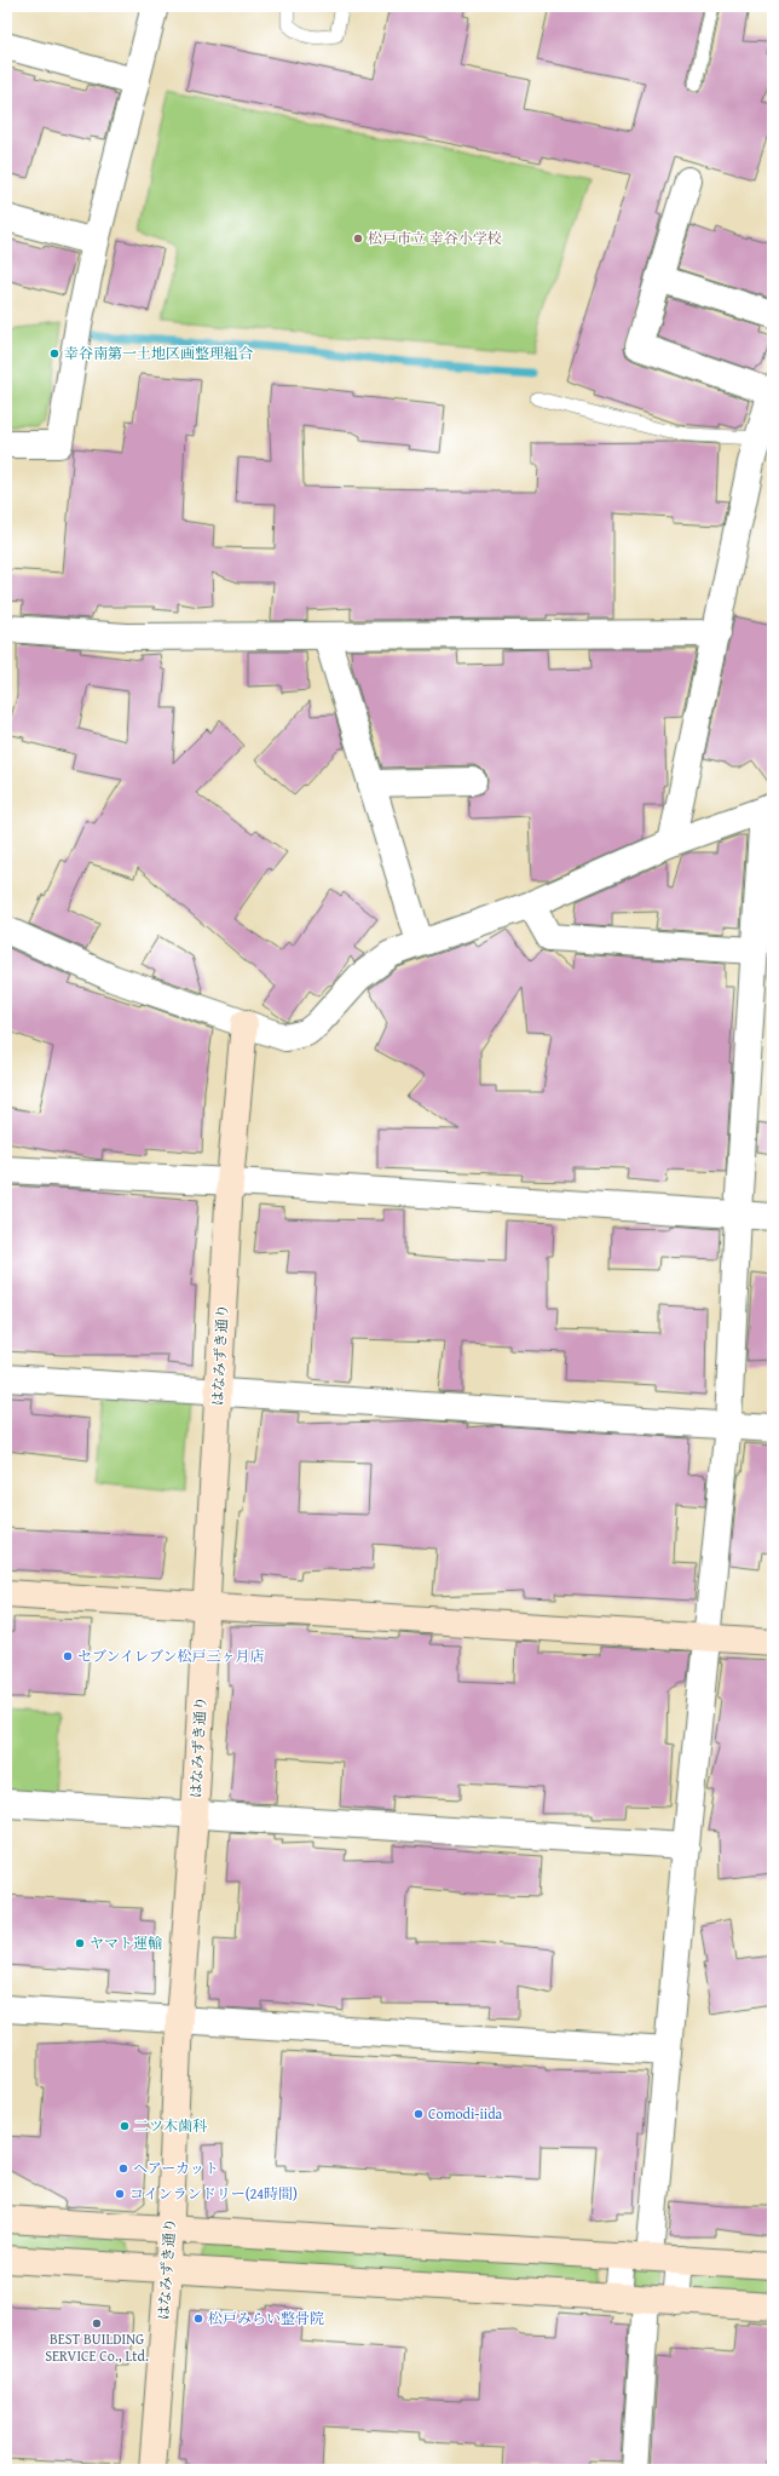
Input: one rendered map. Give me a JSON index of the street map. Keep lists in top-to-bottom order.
{
  "streets": {
    "street": ["はなみずき通り"]
  },
  "places": [
    "松戸市立 幸谷小学校",
    "幸谷南第一土地区画整理組合",
    "セブンイレブン松戸三ヶ月店",
    "ヤマト運輸",
    "Comodi-iida",
    "二ツ木歯科",
    "ヘアーカット",
    "コインランドリー(24時間)",
    "松戸みらい整骨院",
    "BEST BUILDING SERVICE Co., Ltd."
  ]
}
